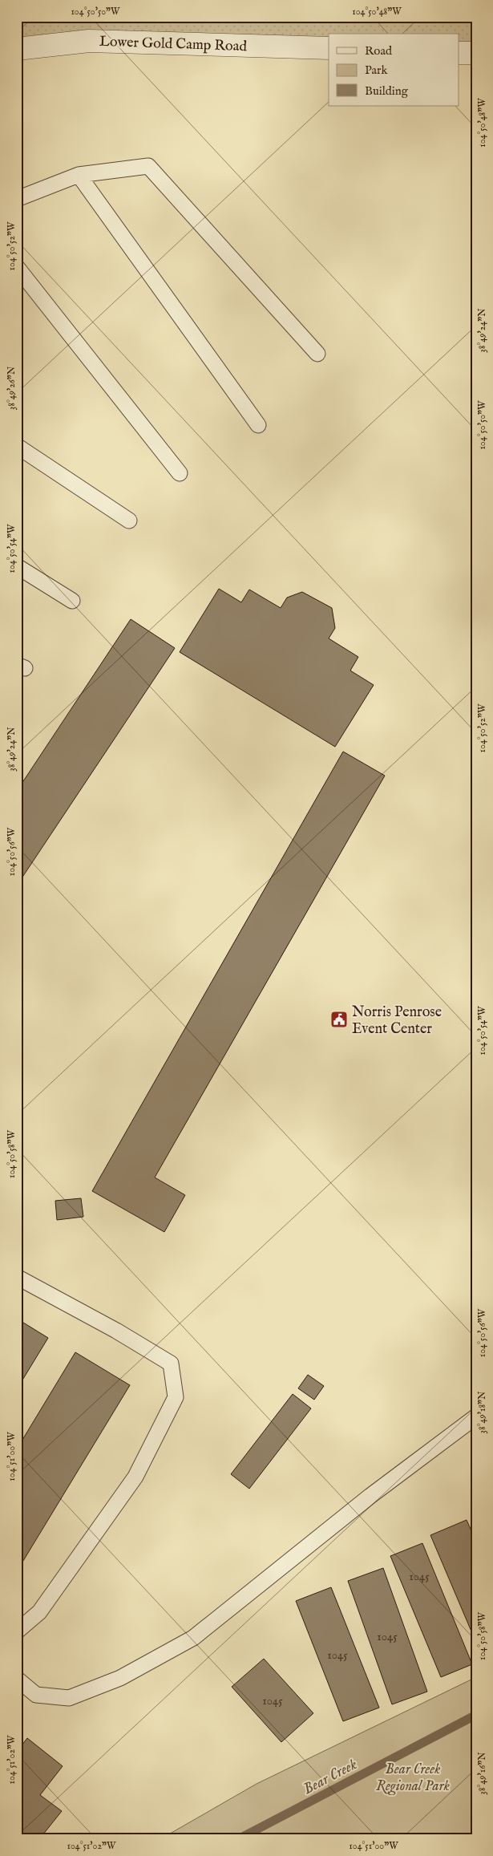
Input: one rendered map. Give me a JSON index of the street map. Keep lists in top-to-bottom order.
{
  "streets": {
    "street": ["Lower Gold Camp Road"]
  },
  "water": ["Bear Creek"],
  "parks": ["Bear Creek Regional Park"],
  "places": {
    "public building": ["Norris Penrose Event Center"]
  },
  "house_numbers": [
    "1045",
    "1045",
    "1045",
    "1045"
  ],
  "legend": ["Road", "Park", "Building"],
  "coordinates": [
    "104°50'50\"W",
    "104°50'48\"W",
    "104°50'52\"W",
    "38°49'24\"N",
    "38°49'26\"N",
    "104°50'54\"W",
    "104°50'56\"W",
    "104°50'58\"W",
    "38°49'18\"N",
    "104°51'00\"W",
    "104°51'02\"W",
    "38°49'16\"N"
  ]
}
